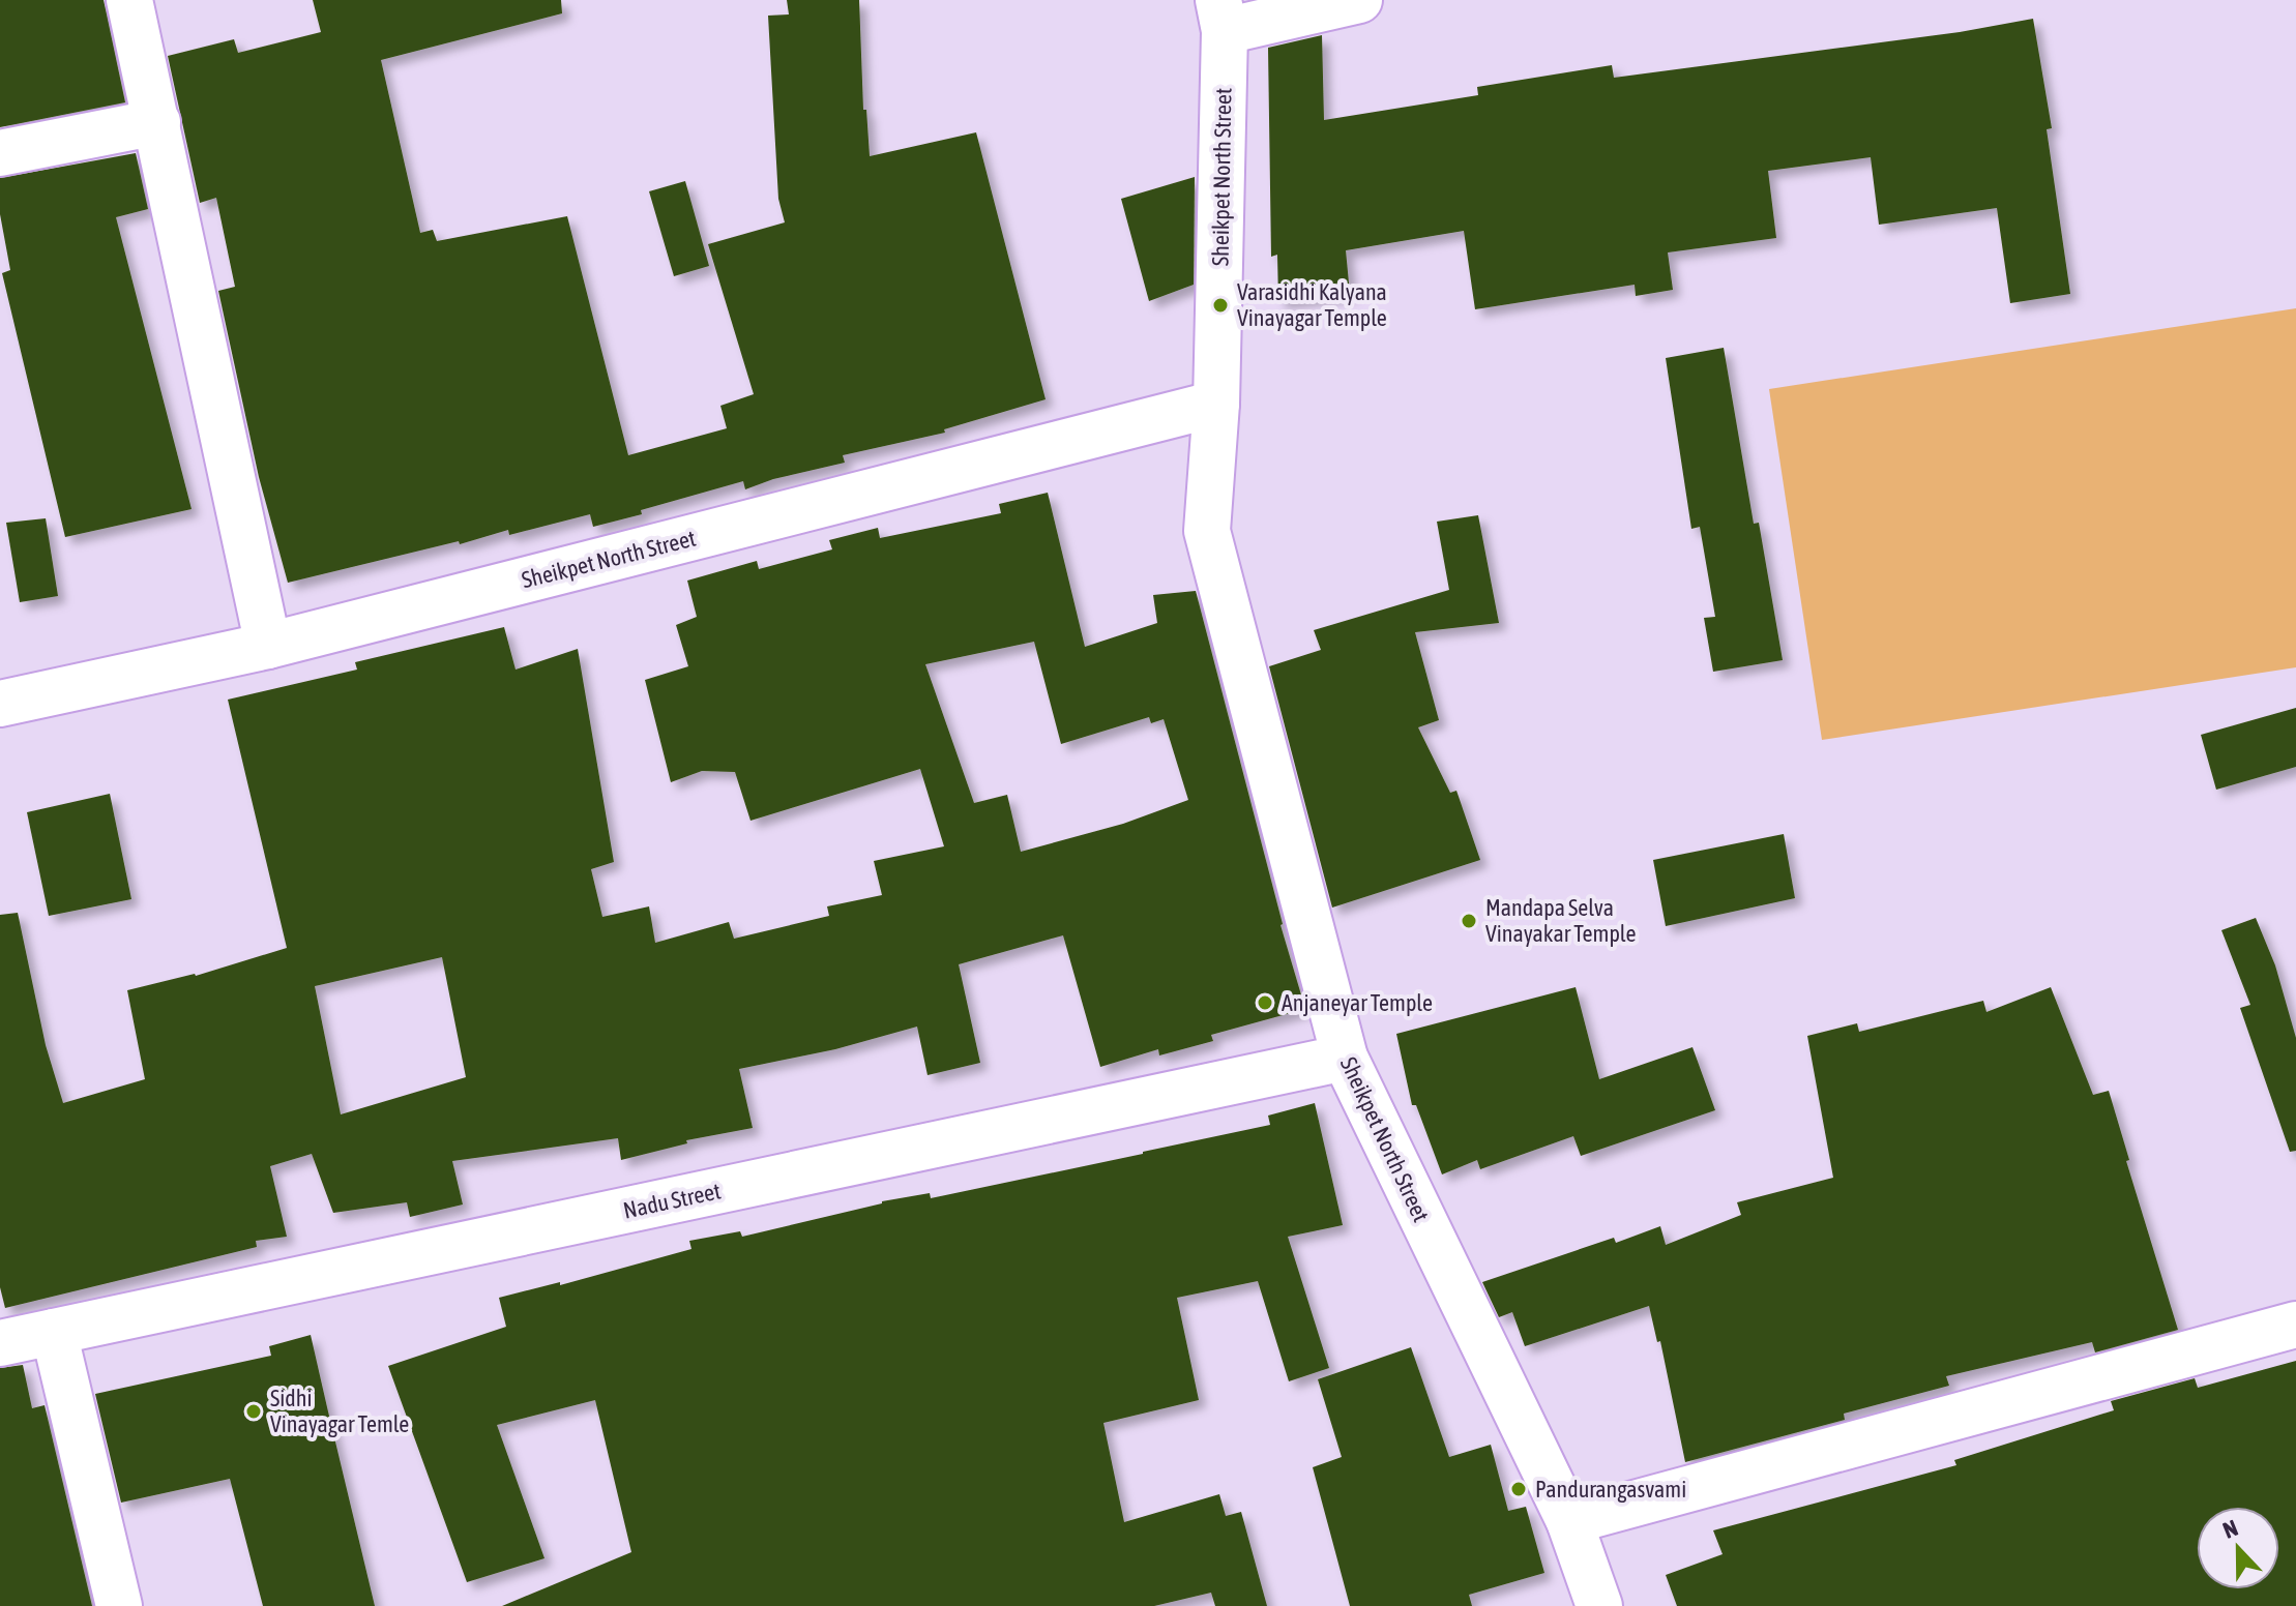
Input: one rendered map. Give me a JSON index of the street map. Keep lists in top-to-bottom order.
{
  "streets": {
    "street": ["Sheikpet North Street", "Nadu Street"]
  },
  "crossings": [
    ["Sheikpet North Street", "Nadu Street"]
  ],
  "places": [
    "Varasidhi Kalyana Vinayagar Temple",
    "Mandapa Selva Vinayakar Temple",
    "Anjaneyar Temple",
    "Sidhi Vinayagar Temle",
    "Pandurangasvami"
  ],
  "north": "top"
}
